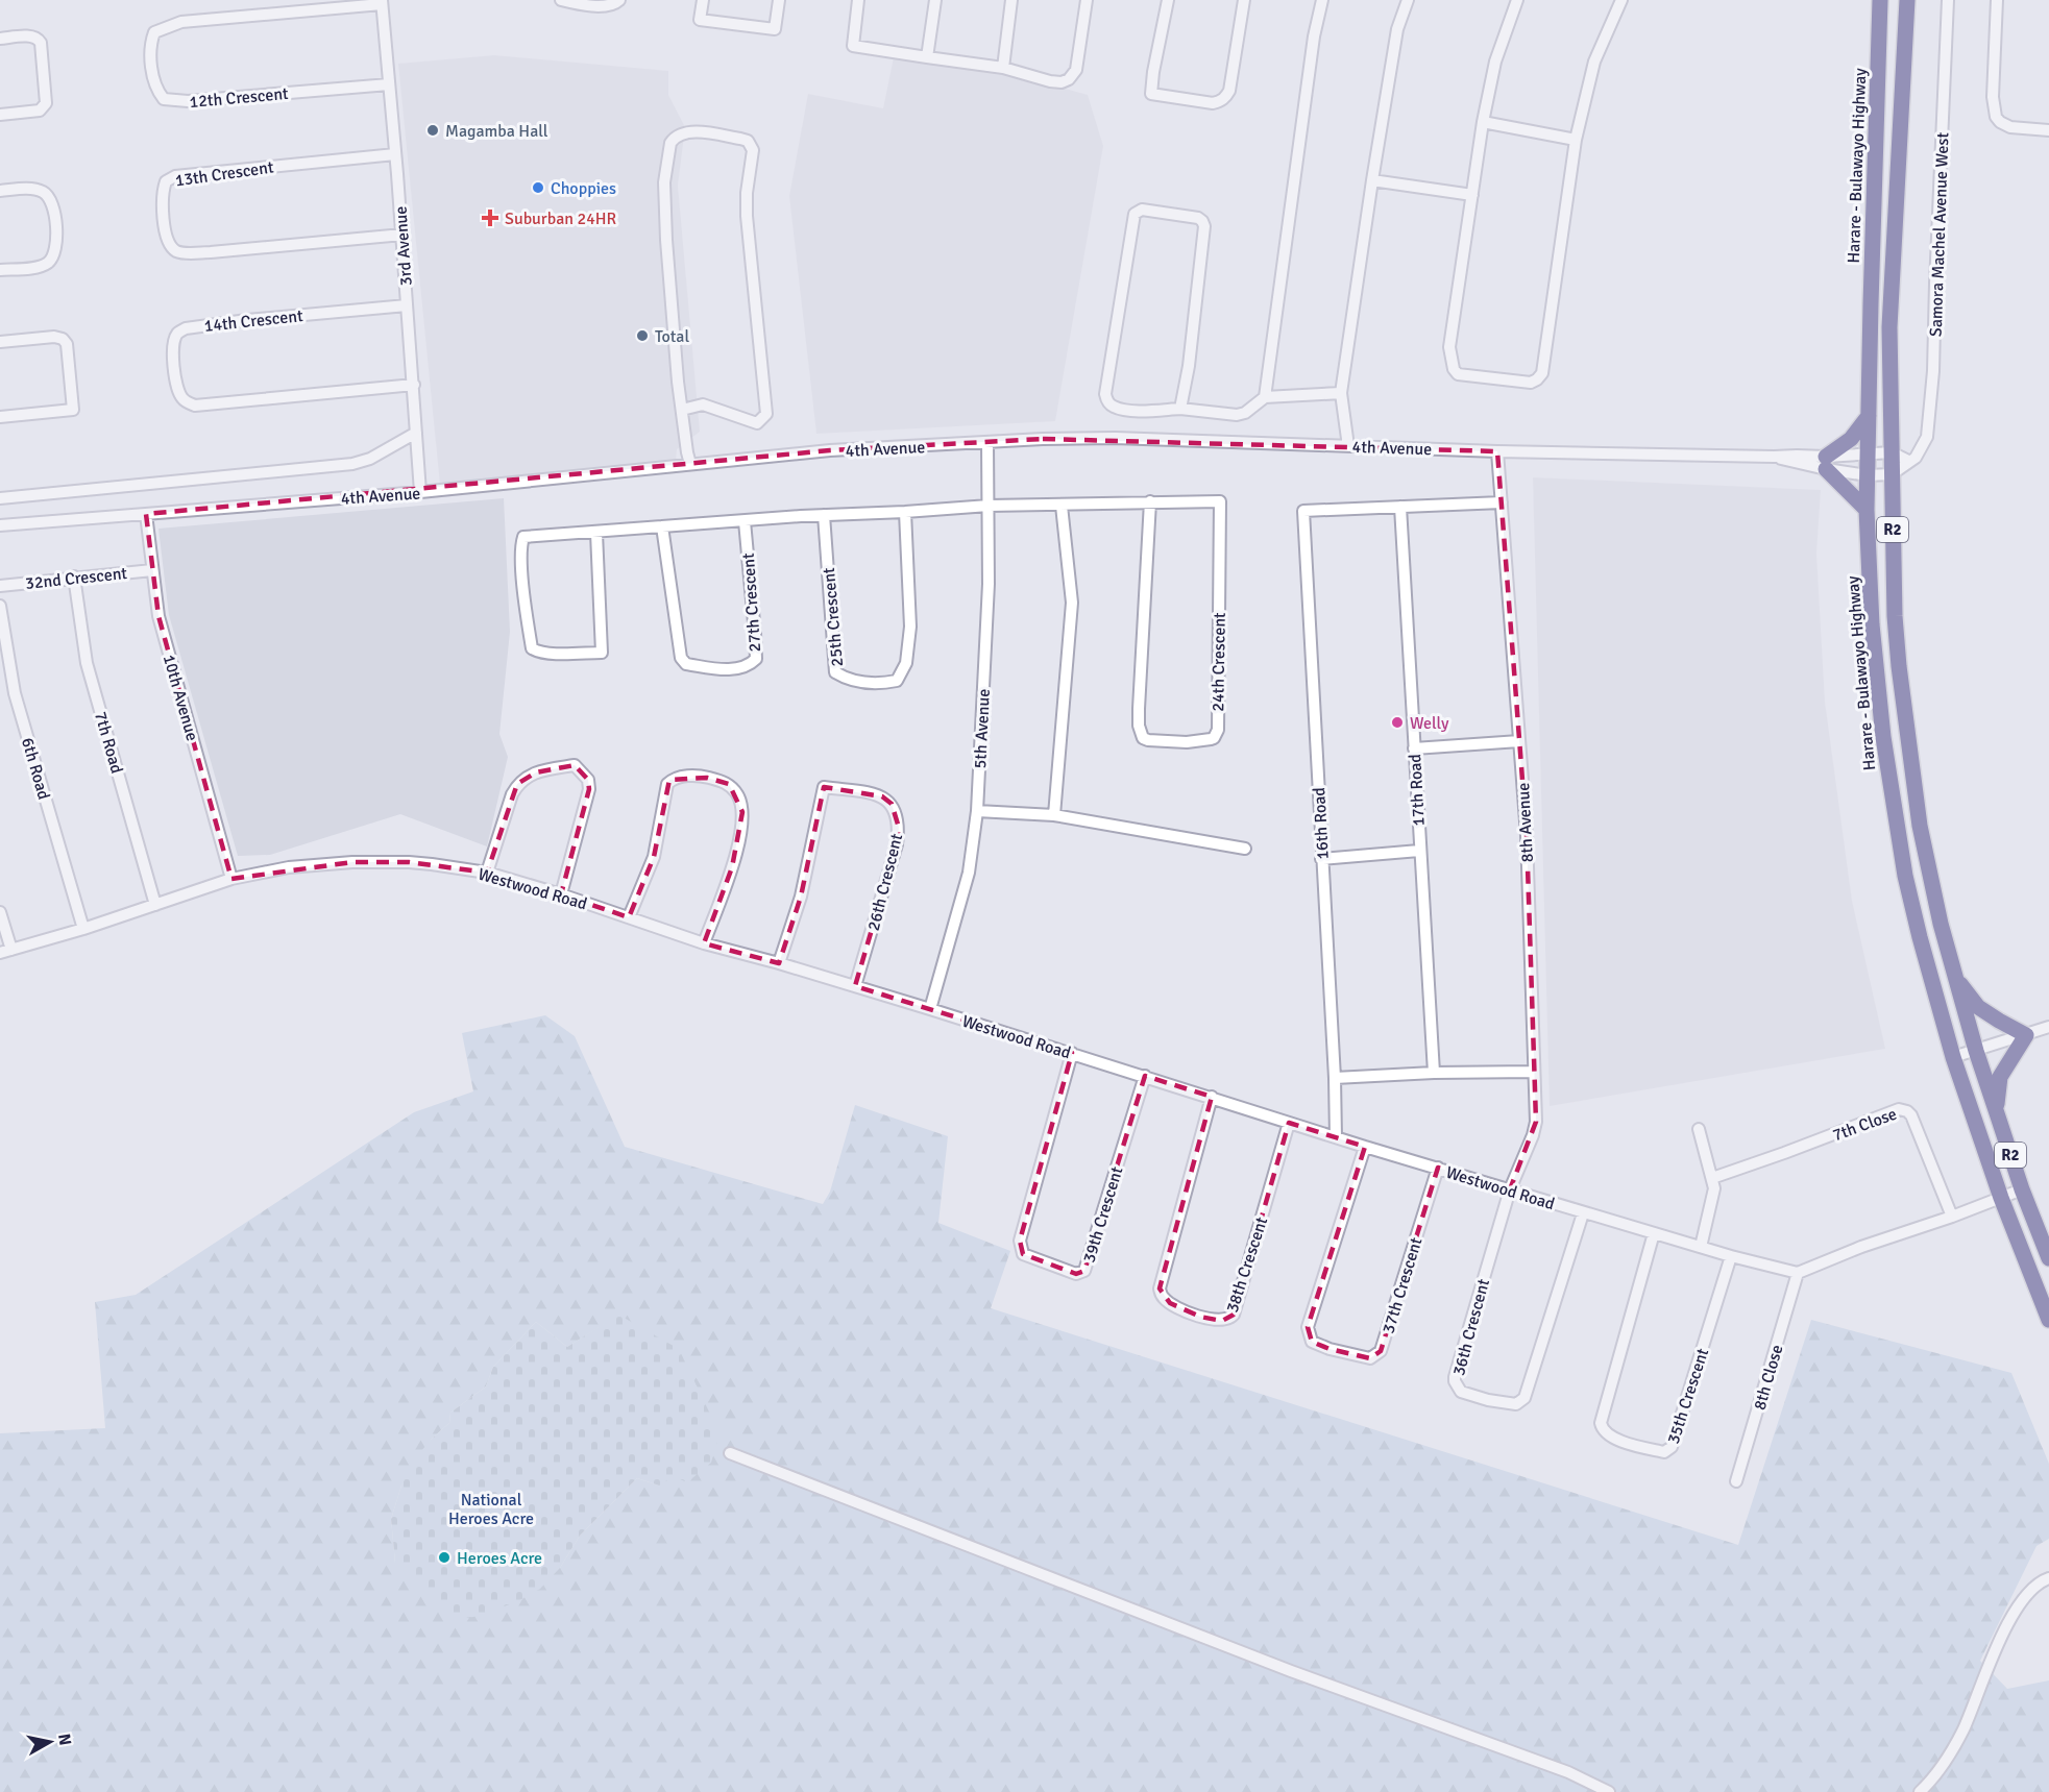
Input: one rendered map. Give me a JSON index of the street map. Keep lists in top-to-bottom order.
{
  "streets": {
    "highway": ["Harare - Bulawayo Highway", "R2"],
    "street": [
      "12th Crescent",
      "13th Crescent",
      "Samora Machel Avenue West",
      "3rd Avenue",
      "14th Crescent",
      "4th Avenue",
      "32nd Crescent",
      "27th Crescent",
      "25th Crescent",
      "24th Crescent",
      "10th Avenue",
      "5th Avenue",
      "7th Road",
      "6th Road",
      "17th Road",
      "8th Avenue",
      "16th Road",
      "26th Crescent",
      "Westwood Road",
      "7th Close",
      "39th Crescent",
      "38th Crescent",
      "37th Crescent",
      "36th Crescent",
      "8th Close",
      "35th Crescent"
    ]
  },
  "crossings": [
    ["12th Crescent", "3rd Avenue"],
    ["13th Crescent", "3rd Avenue"],
    ["Samora Machel Avenue West", "R2"],
    ["3rd Avenue", "14th Crescent"],
    ["3rd Avenue", "4th Avenue"],
    ["4th Avenue", "10th Avenue"],
    ["4th Avenue", "5th Avenue"],
    ["4th Avenue", "8th Avenue"],
    ["32nd Crescent", "10th Avenue"],
    ["32nd Crescent", "7th Road"],
    ["10th Avenue", "Westwood Road"],
    ["5th Avenue", "Westwood Road"],
    ["7th Road", "Westwood Road"],
    ["6th Road", "Westwood Road"],
    ["17th Road", "16th Road"],
    ["8th Avenue", "Westwood Road"],
    ["8th Avenue", "36th Crescent"],
    ["16th Road", "Westwood Road"],
    ["26th Crescent", "Westwood Road"],
    ["Westwood Road", "39th Crescent"],
    ["Westwood Road", "38th Crescent"],
    ["Westwood Road", "37th Crescent"],
    ["Westwood Road", "36th Crescent"],
    ["Westwood Road", "8th Close"],
    ["Westwood Road", "35th Crescent"]
  ],
  "parks": ["National Heroes Acre"],
  "places": {
    "other": [
      "Magamba Hall",
      "Choppies",
      "Total",
      "Welly",
      "Heroes Acre"
    ],
    "health": ["Suburban 24HR"]
  },
  "north": "right"
}
